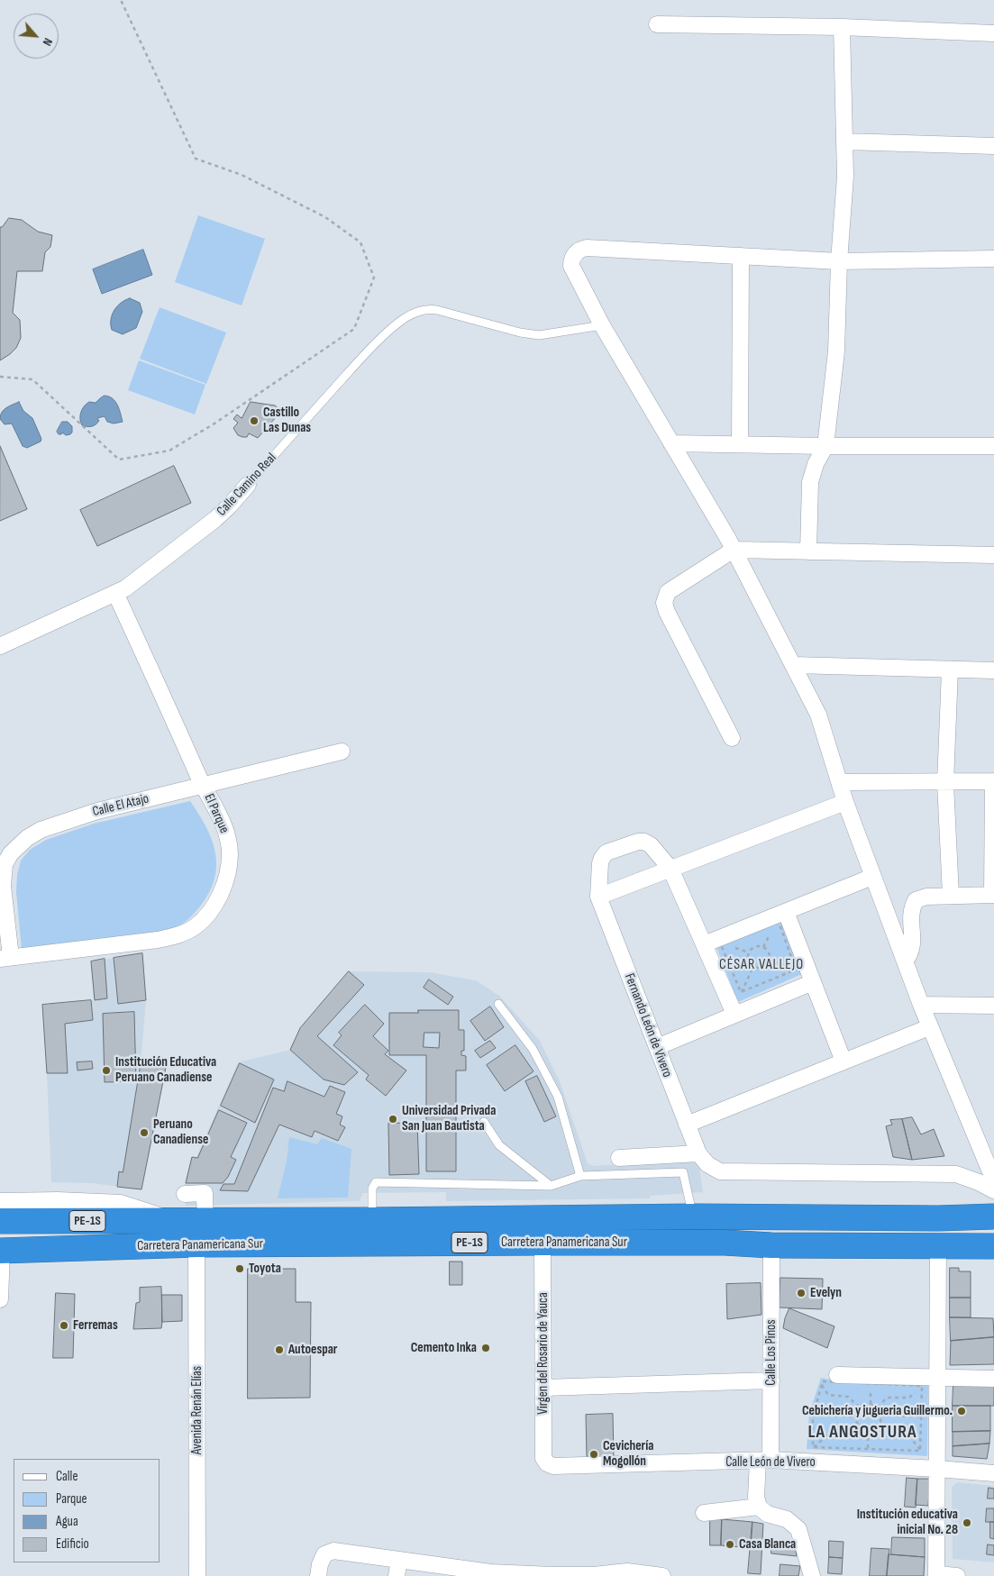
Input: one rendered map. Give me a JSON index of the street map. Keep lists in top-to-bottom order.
{
  "streets": {
    "highway": ["PE-1S", "Carretera Panamericana Sur"],
    "street": [
      "Calle Camino Real",
      "Calle El Atajo",
      "El Parque",
      "Fernando León de Vivero",
      "Calle Los Pinos",
      "Virgen del Rosario de Yauca",
      "Avenida Renán Elías",
      "Calle León de Vivero"
    ]
  },
  "crossings": [
    ["Calle Camino Real", "El Parque"],
    ["Calle El Atajo", "El Parque"],
    ["Carretera Panamericana Sur", "Calle Los Pinos"],
    ["Carretera Panamericana Sur", "Virgen del Rosario de Yauca"],
    ["Carretera Panamericana Sur", "Avenida Renán Elías"],
    ["Calle Los Pinos", "Calle León de Vivero"],
    ["Virgen del Rosario de Yauca", "Calle León de Vivero"]
  ],
  "districts": ["CÉSAR VALLEJO", "LA ANGOSTURA"],
  "places": [
    "Castillo Las Dunas",
    "Institución Educativa Peruano Canadiense",
    "Universidad Privada San Juan Bautista",
    "Peruano Canadiense",
    "Toyota",
    "Evelyn",
    "Ferremas",
    "Cemento Inka",
    "Autoespar",
    "Cebichería y jugueria Guillermo.",
    "Cevichería Mogollón",
    "Institución educativa inicial No. 28",
    "Casa Blanca"
  ],
  "legend": [
    "Calle",
    "Parque",
    "Agua",
    "Edificio"
  ],
  "north": "bottom right"
}
